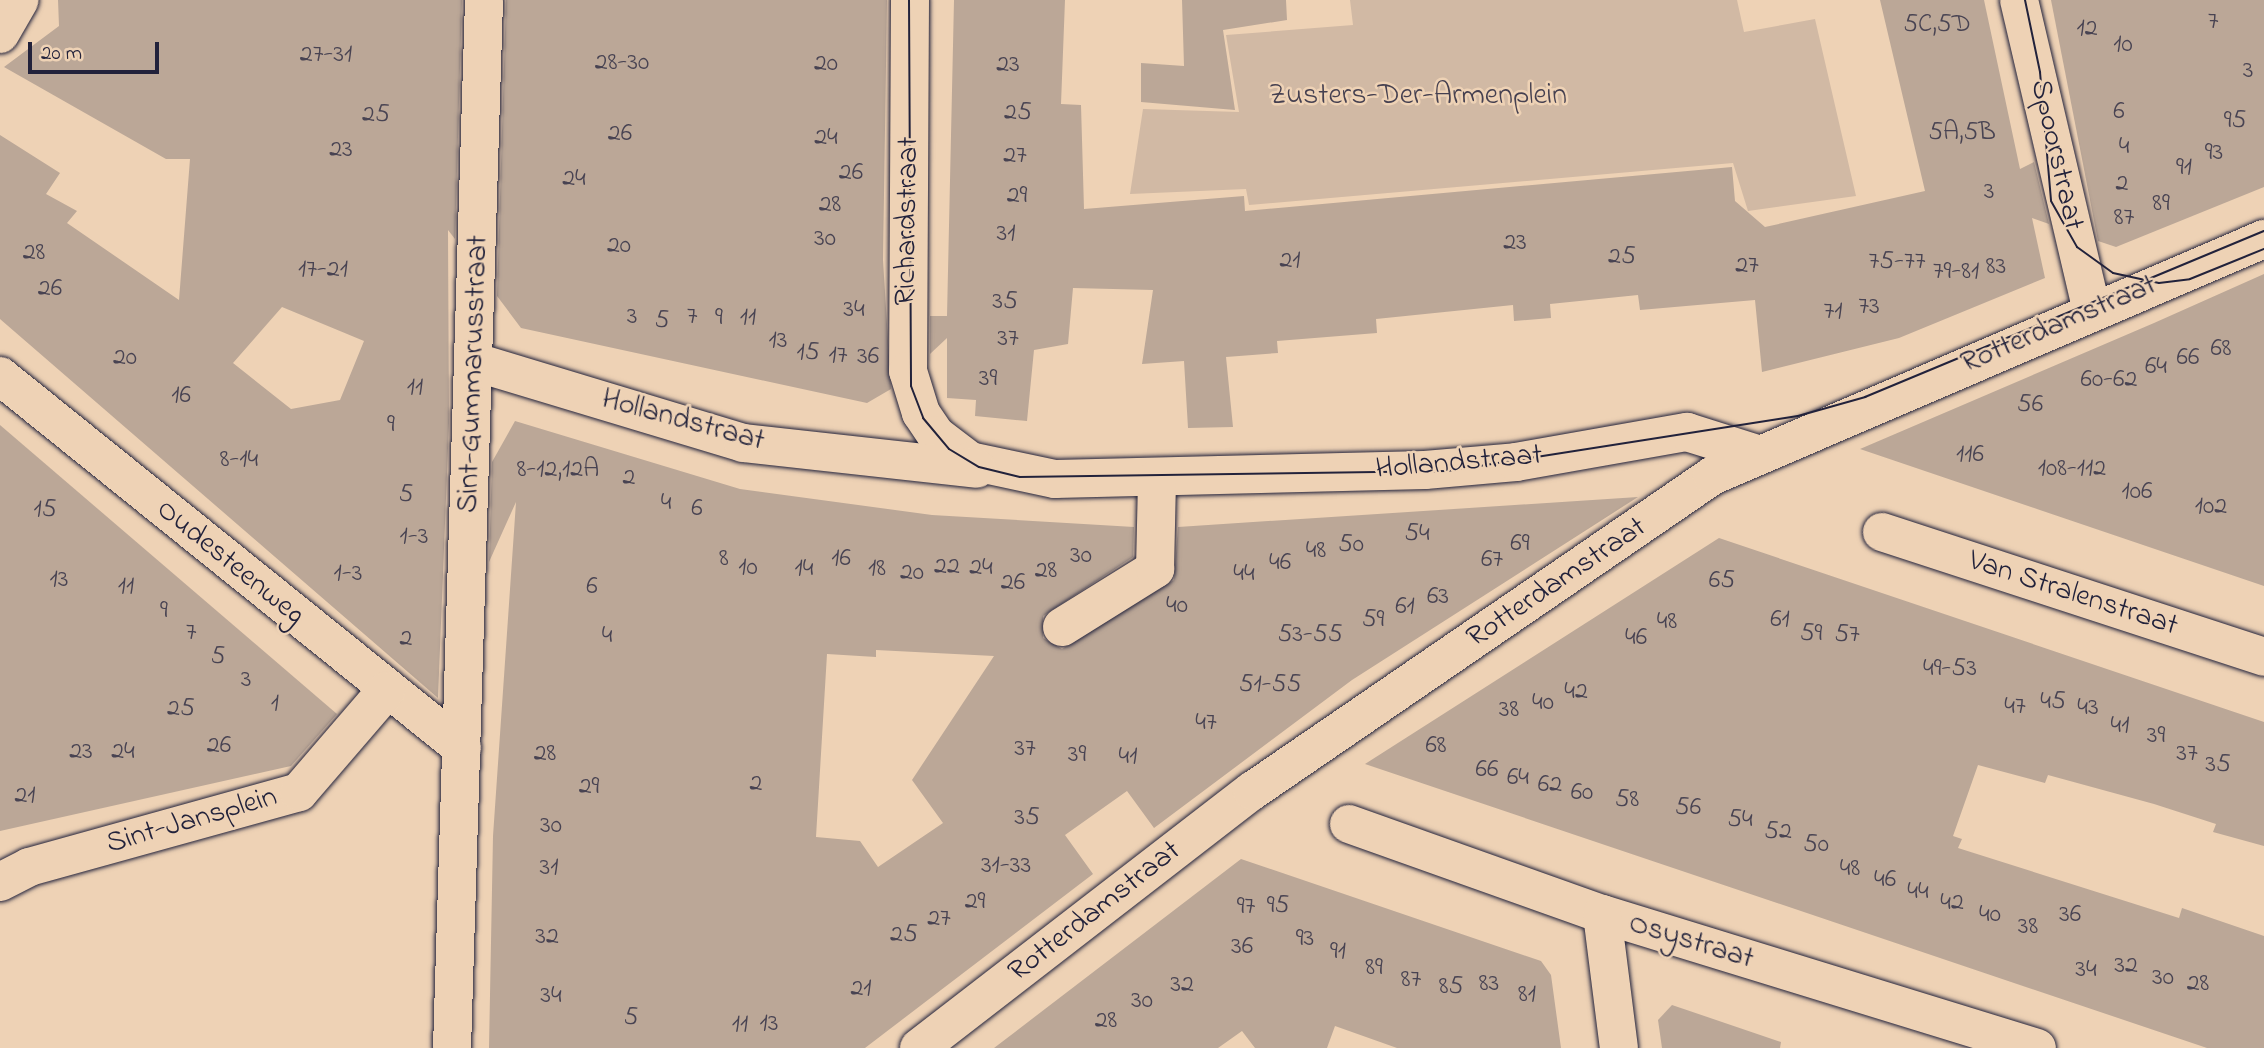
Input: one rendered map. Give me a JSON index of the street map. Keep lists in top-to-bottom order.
{
  "streets": {
    "street": [
      "Spoorstraat",
      "Richardstraat",
      "Rotterdamstraat",
      "Sint-Gummarusstraat",
      "Hollandstraat",
      "Oudesteenweg",
      "Van Stralenstraat",
      "Sint-Jansplein",
      "Osystraat"
    ]
  },
  "crossings": [
    ["Spoorstraat", "Rotterdamstraat"],
    ["Richardstraat", "Hollandstraat"],
    ["Rotterdamstraat", "Hollandstraat"],
    ["Sint-Gummarusstraat", "Hollandstraat"],
    ["Sint-Gummarusstraat", "Oudesteenweg"],
    ["Oudesteenweg", "Sint-Jansplein"]
  ],
  "parks": ["Zusters-Der-Armenplein"],
  "house_numbers": [
    "7",
    "5C,5D",
    "12",
    "10",
    "27-31",
    "28-30",
    "20",
    "23",
    "3",
    "6",
    "25",
    "25",
    "95",
    "5A,5B",
    "26",
    "24",
    "4",
    "23",
    "93",
    "27",
    "91",
    "26",
    "24",
    "2",
    "3",
    "29",
    "89",
    "28",
    "87",
    "31",
    "30",
    "23",
    "20",
    "28",
    "25",
    "21",
    "75-77",
    "27",
    "83",
    "17-21",
    "79-81",
    "26",
    "35",
    "73",
    "34",
    "71",
    "3",
    "7",
    "9",
    "11",
    "5",
    "37",
    "13",
    "68",
    "15",
    "17",
    "36",
    "20",
    "66",
    "64",
    "39",
    "60-62",
    "11",
    "16",
    "56",
    "9",
    "116",
    "8-14",
    "108-112",
    "8-12,12A",
    "2",
    "106",
    "5",
    "4",
    "102",
    "6",
    "15",
    "54",
    "1-3",
    "69",
    "50",
    "48",
    "30",
    "8",
    "16",
    "67",
    "46",
    "22",
    "10",
    "24",
    "14",
    "18",
    "28",
    "20",
    "1-3",
    "44",
    "13",
    "65",
    "26",
    "11",
    "6",
    "63",
    "40",
    "61",
    "9",
    "59",
    "61",
    "48",
    "7",
    "59",
    "53-55",
    "57",
    "4",
    "46",
    "2",
    "5",
    "49-53",
    "3",
    "51-55",
    "42",
    "45",
    "40",
    "1",
    "47",
    "43",
    "25",
    "38",
    "47",
    "41",
    "39",
    "26",
    "68",
    "37",
    "23",
    "24",
    "28",
    "37",
    "39",
    "41",
    "35",
    "66",
    "64",
    "2",
    "62",
    "29",
    "60",
    "21",
    "58",
    "56",
    "35",
    "54",
    "30",
    "52",
    "50",
    "31-33",
    "31",
    "48",
    "46",
    "44",
    "29",
    "42",
    "95",
    "97",
    "40",
    "36",
    "27",
    "38",
    "25",
    "32",
    "93",
    "36",
    "91",
    "32",
    "89",
    "34",
    "30",
    "87",
    "83",
    "28",
    "32",
    "85",
    "21",
    "81",
    "34",
    "30",
    "5",
    "28",
    "13",
    "11"
  ],
  "scale_bar": "20 m"
}
